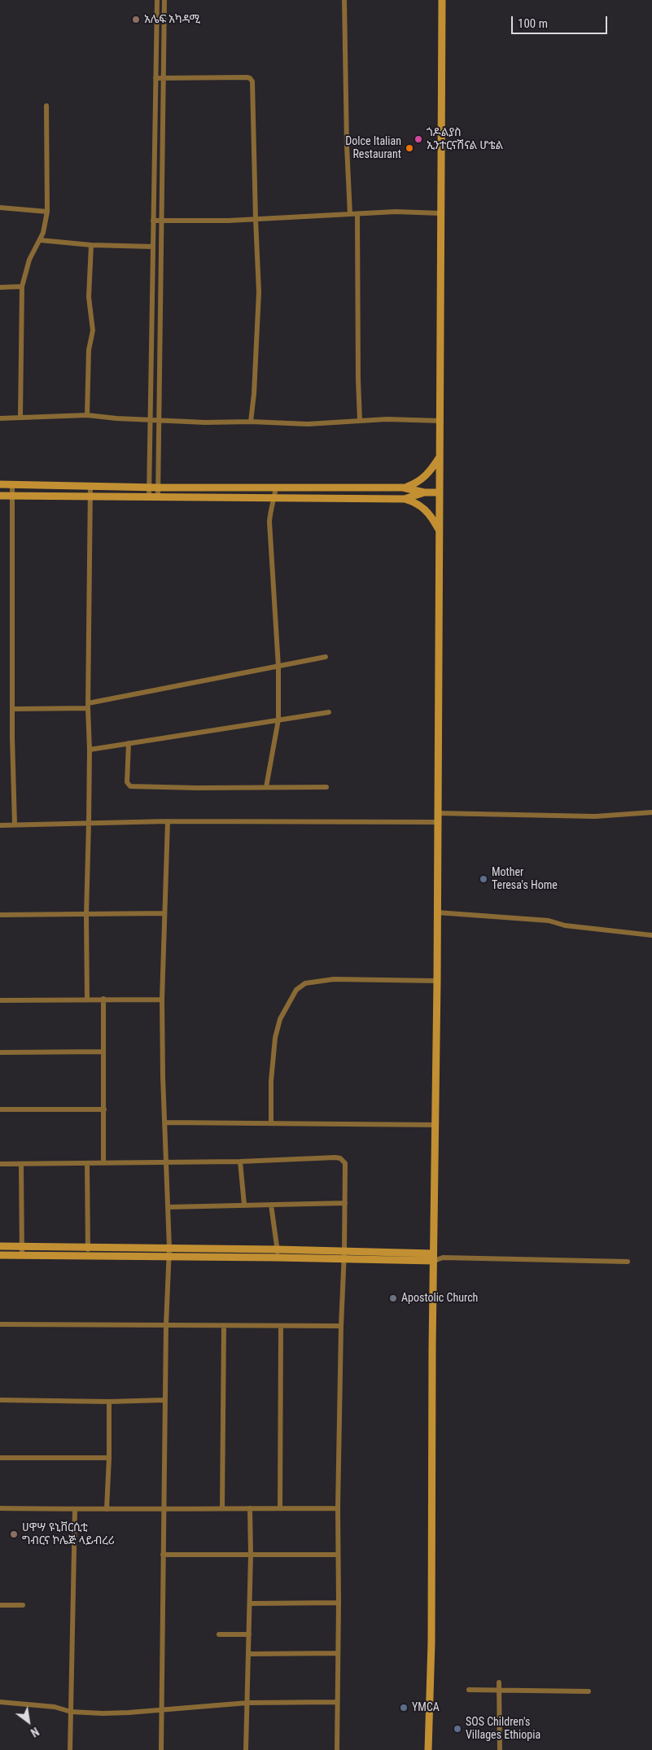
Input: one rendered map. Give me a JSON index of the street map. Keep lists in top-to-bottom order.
{
  "places": [
    "አሌፍ አካዳሚ",
    "ጎዶልያስ ኢንተርናሽናል ሆቴል",
    "Dolce Italian Restaurant",
    "Mother Teresa's Home",
    "Apostolic Church",
    "ሀዋሣ ዩኒቨርሲቲ ግብርና ኮሌጅ ላይብረሪ",
    "YMCA",
    "SOS Children's Villages Ethiopia"
  ],
  "scale_bar": "100 m",
  "north": "bottom right"
}
